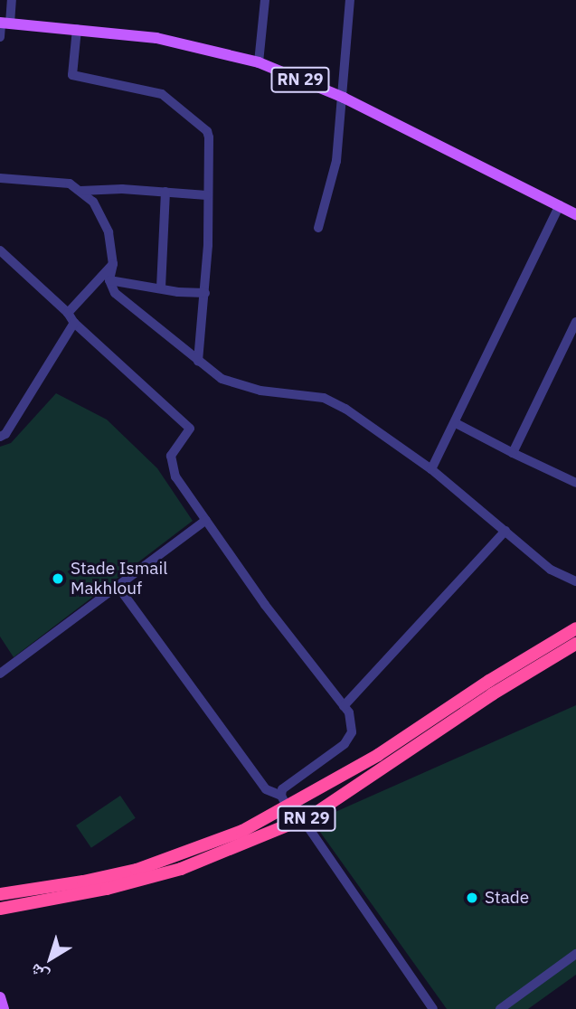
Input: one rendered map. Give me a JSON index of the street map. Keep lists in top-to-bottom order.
{
  "streets": {
    "highway": ["RN 29"]
  },
  "places": ["Stade Ismail Makhlouf", "Stade"],
  "north": "bottom left"
}
